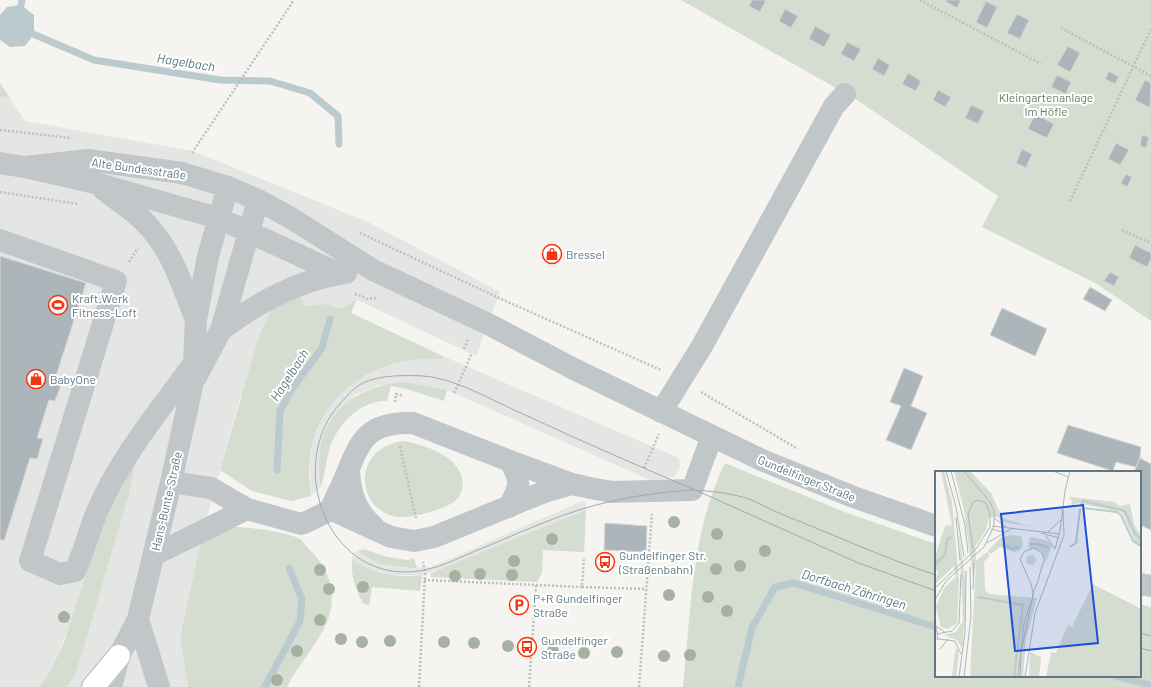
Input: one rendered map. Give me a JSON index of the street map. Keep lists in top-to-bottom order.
{
  "streets": {
    "street": ["Alte Bundesstraße", "Gundelfinger Straße", "Hans-Bunte-Straße"]
  },
  "crossings": [
    ["Alte Bundesstraße", "Gundelfinger Straße"],
    ["Alte Bundesstraße", "Hans-Bunte-Straße"]
  ],
  "water": ["Hagelbach", "Dorfbach Zähringen"],
  "parks": ["Kleingartenanlage Im Höfle"],
  "places": {
    "shop": ["Bressel", "BabyOne"],
    "sports": ["Kraft.Werk Fitness-Loft"],
    "bus stop": ["Gundelfinger Str. (Straßenbahn)", "Gundelfinger Straße"],
    "parking": ["P+R Gundelfinger Straße"]
  }
}
